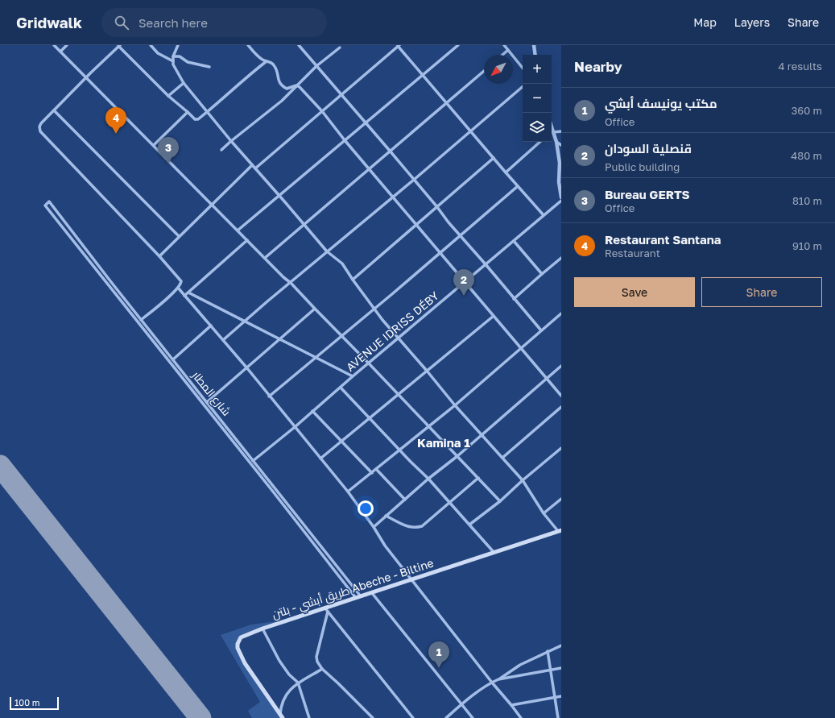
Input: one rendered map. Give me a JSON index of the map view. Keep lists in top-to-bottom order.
{
  "streets": {
    "main road": ["طريق أبشي - بلتن Abeche - Biltine"],
    "street": ["AVENUE IDRISS DÉBY", "شارع المطار"]
  },
  "crossings": [
    ["AVENUE IDRISS DÉBY", "شارع المطار"],
    ["شارع المطار", "طريق أبشي - بلتن Abeche - Biltine"]
  ],
  "districts": ["Kamina 1"],
  "scale_bar": "100 m",
  "north": "bottom left",
  "page": {
    "header": "Gridwalk",
    "search": "Search here",
    "nav": ["Map", "Layers", "Share"],
    "heading": ["Nearby", "4 results"],
    "map_buttons": ["+", "−"],
    "list": [
      {
        "mark": "1",
        "name": "مكتب يونيسف أبشي",
        "note": "Office",
        "value": "360 m"
      },
      {
        "mark": "2",
        "name": "قنصلية السودان",
        "note": "Public building",
        "value": "480 m"
      },
      {
        "mark": "3",
        "name": "Bureau GERTS",
        "note": "Office",
        "value": "810 m"
      },
      {
        "mark": "4",
        "name": "Restaurant Santana",
        "note": "Restaurant",
        "value": "910 m"
      }
    ],
    "pins": [
      "4",
      "3",
      "2",
      "1"
    ],
    "buttons": ["Save", "Share"],
    "scale": "100 m"
  }
}
